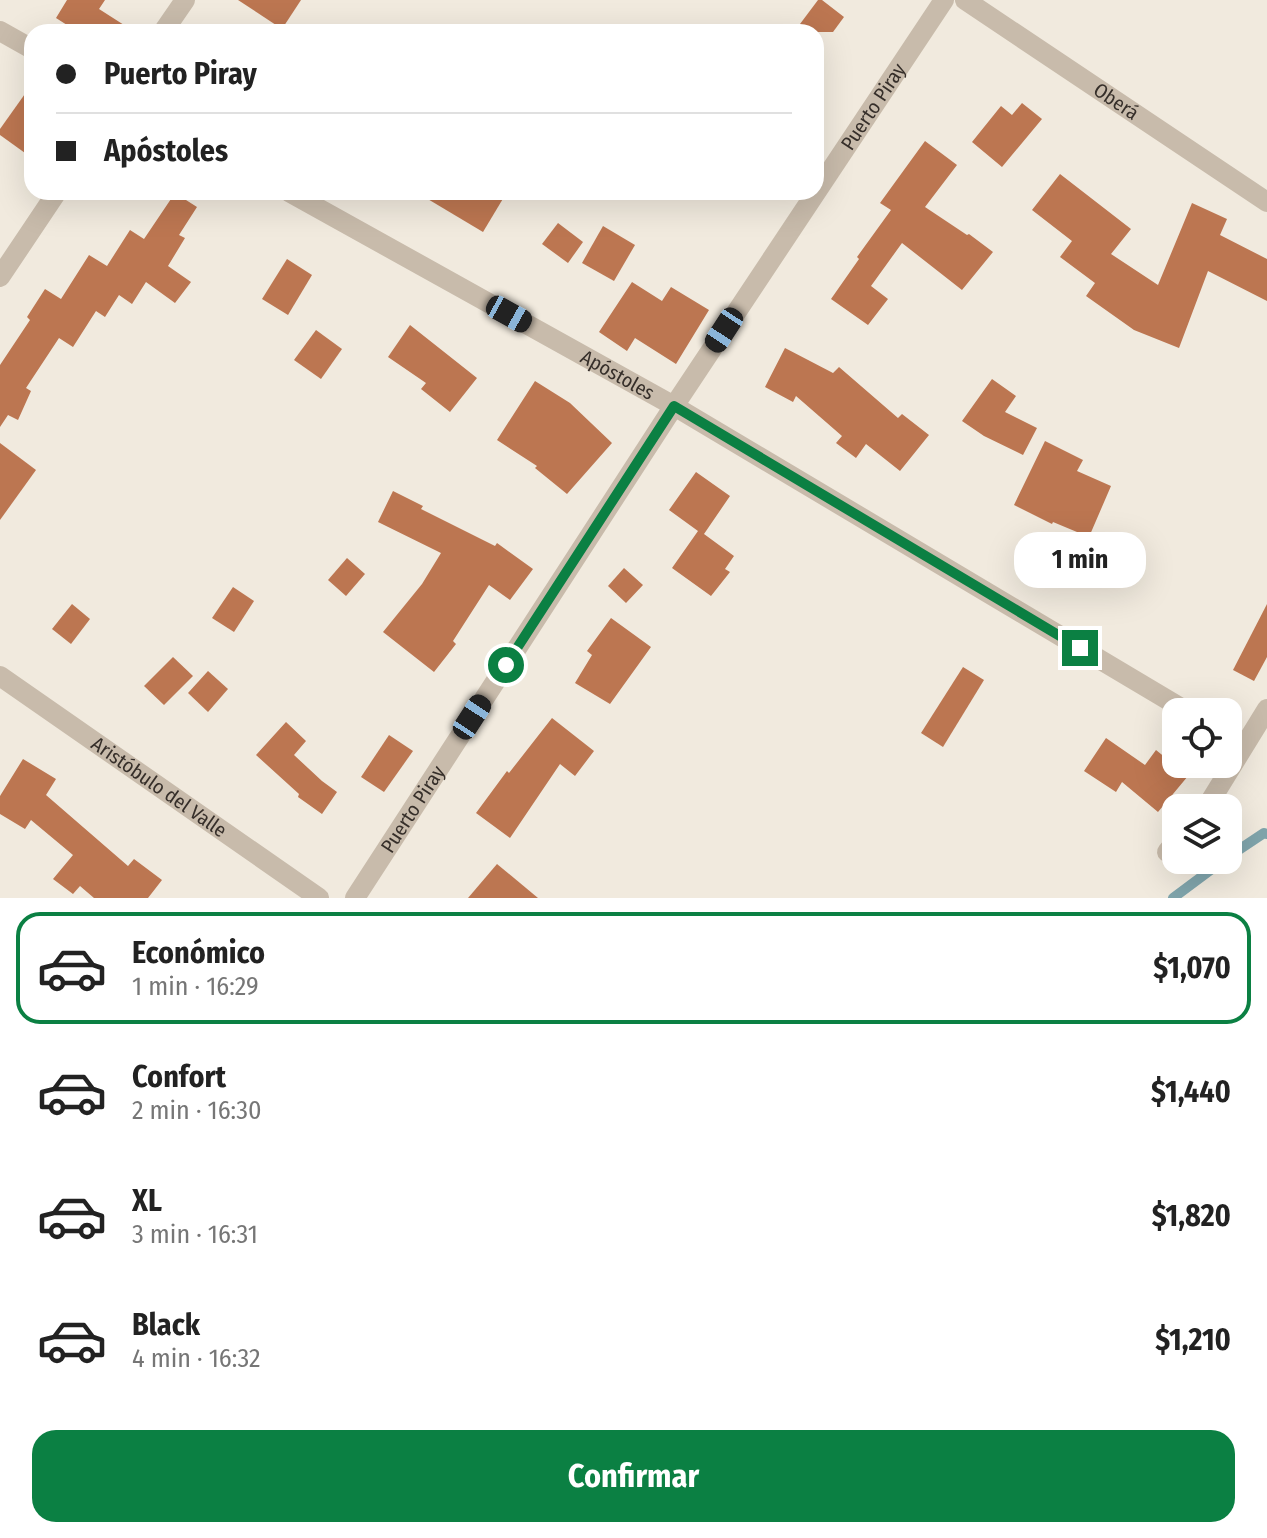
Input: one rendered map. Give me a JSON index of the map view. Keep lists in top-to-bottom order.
{
  "streets": {
    "street": [
      "Oberá",
      "Puerto Piray",
      "Apóstoles",
      "Aristóbulo del Valle"
    ]
  },
  "crossings": [
    ["Puerto Piray", "Apóstoles"]
  ],
  "page": {
    "banner": ["Puerto Piray", "Apóstoles"],
    "bubble": "1 min",
    "list": [
      {
        "name": "Económico",
        "note": "1 min · 16:29",
        "value": "$1,070"
      },
      {
        "name": "Confort",
        "note": "2 min · 16:30",
        "value": "$1,440"
      },
      {
        "name": "XL",
        "note": "3 min · 16:31",
        "value": "$1,820"
      },
      {
        "name": "Black",
        "note": "4 min · 16:32",
        "value": "$1,210"
      }
    ],
    "buttons": "Confirmar"
  }
}
